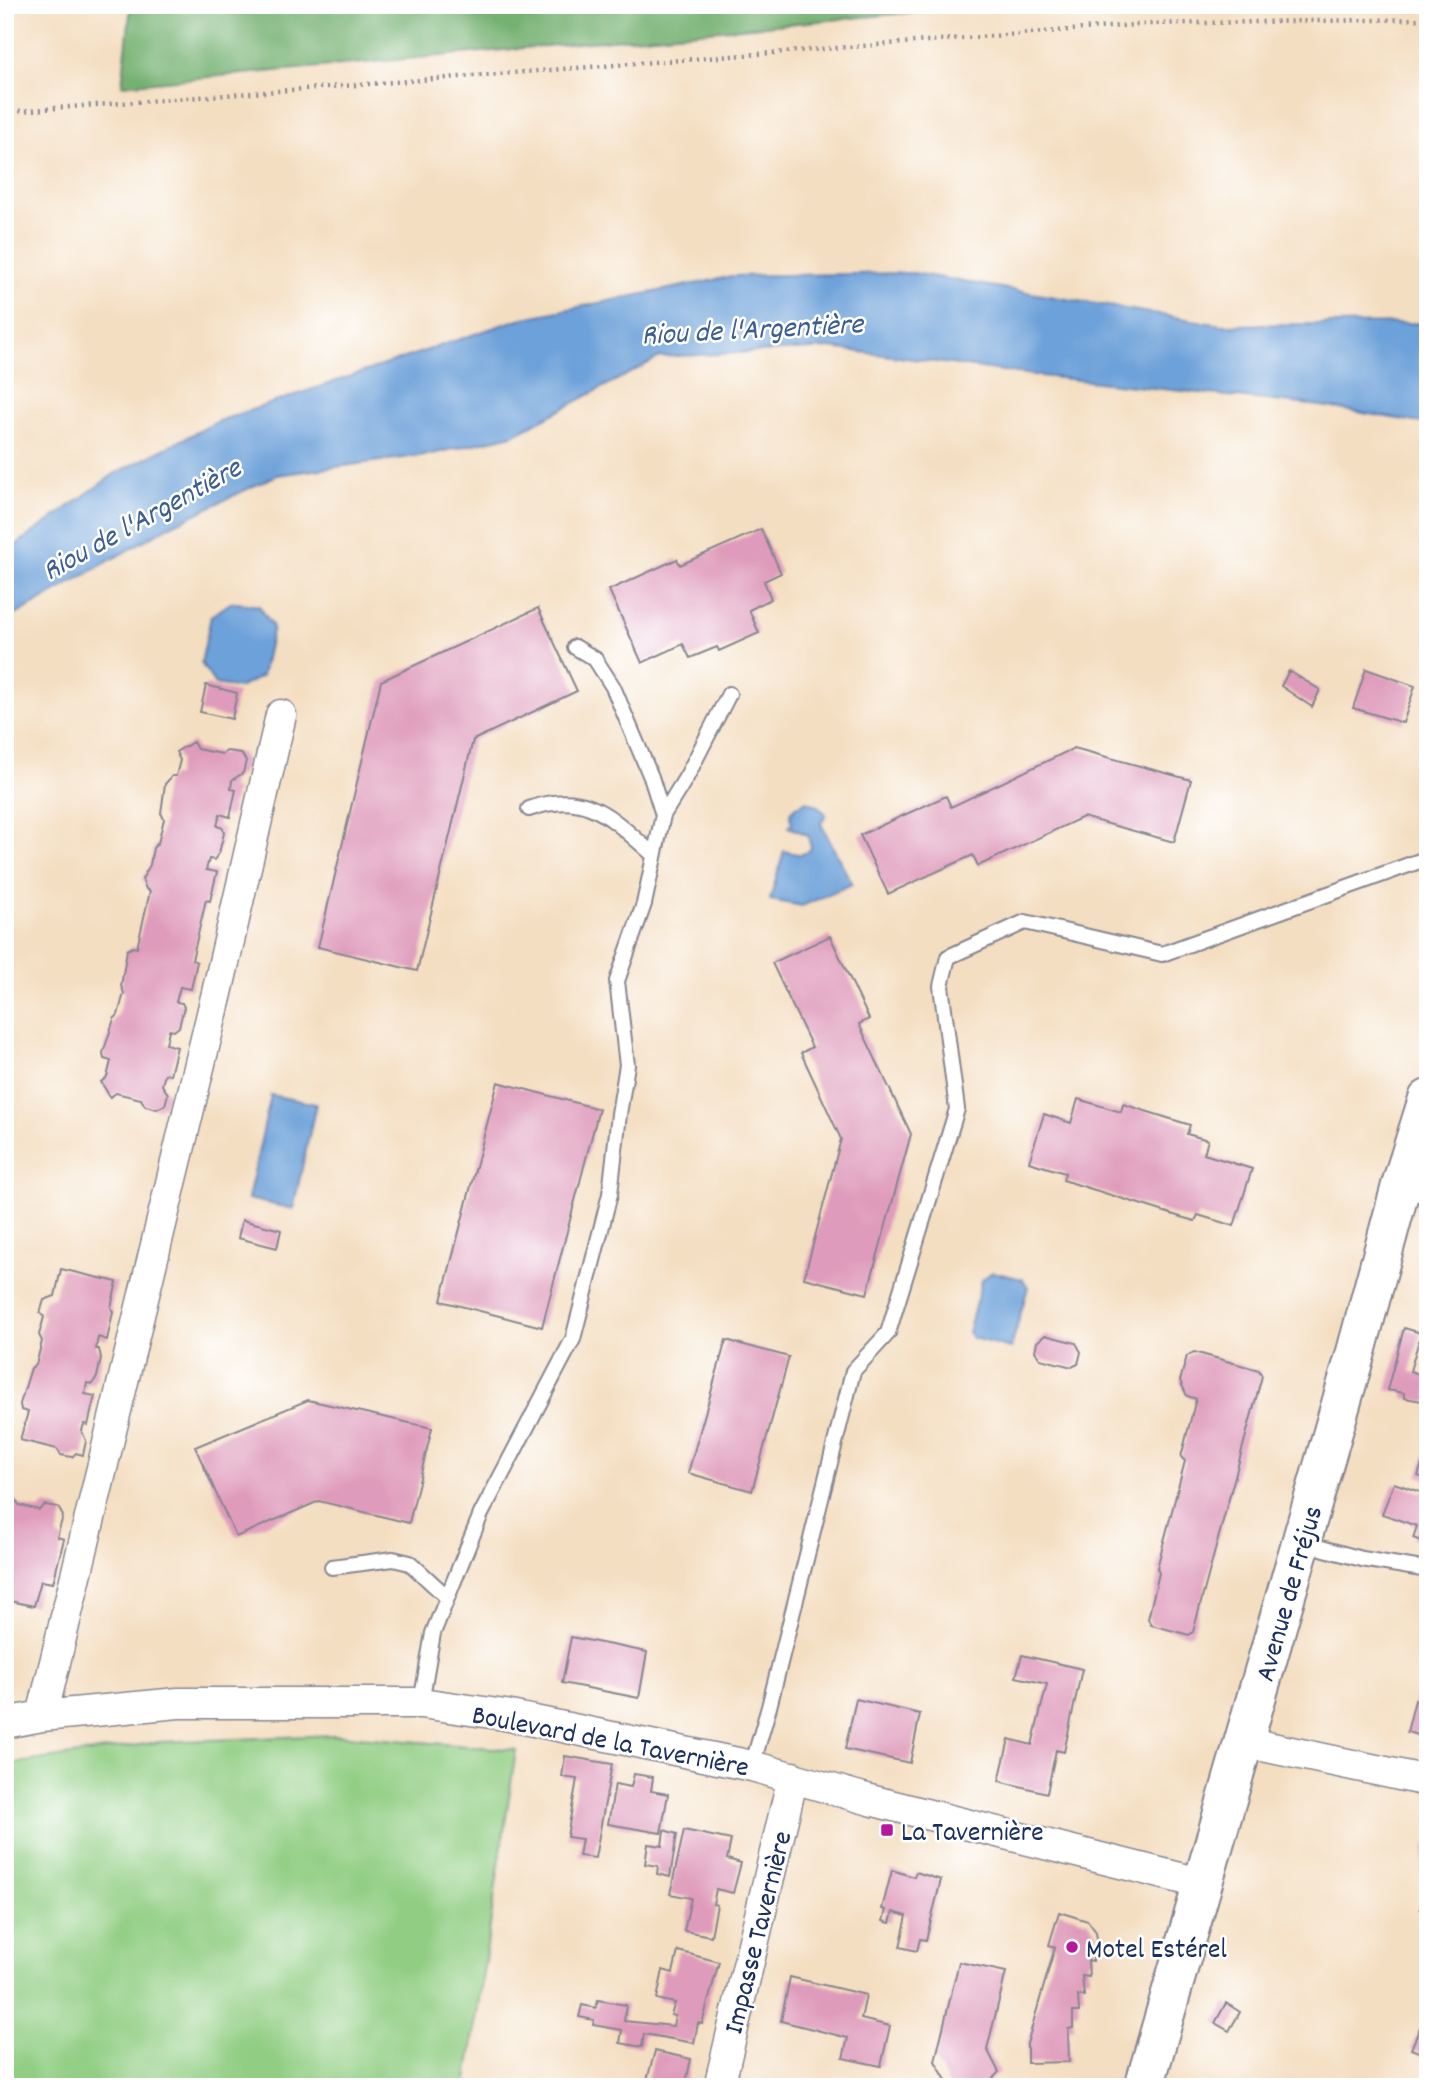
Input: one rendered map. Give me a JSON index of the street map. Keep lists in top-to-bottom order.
{
  "streets": {
    "main road": ["Avenue de Fréjus"],
    "street": ["Boulevard de la Tavernière", "Impasse Tavernière"]
  },
  "crossings": [
    ["Avenue de Fréjus", "Boulevard de la Tavernière"],
    ["Boulevard de la Tavernière", "Impasse Tavernière"]
  ],
  "water": ["Riou de l'Argentière"],
  "places": {
    "transit": ["La Tavernière"],
    "other": ["Motel Estérel"]
  }
}
